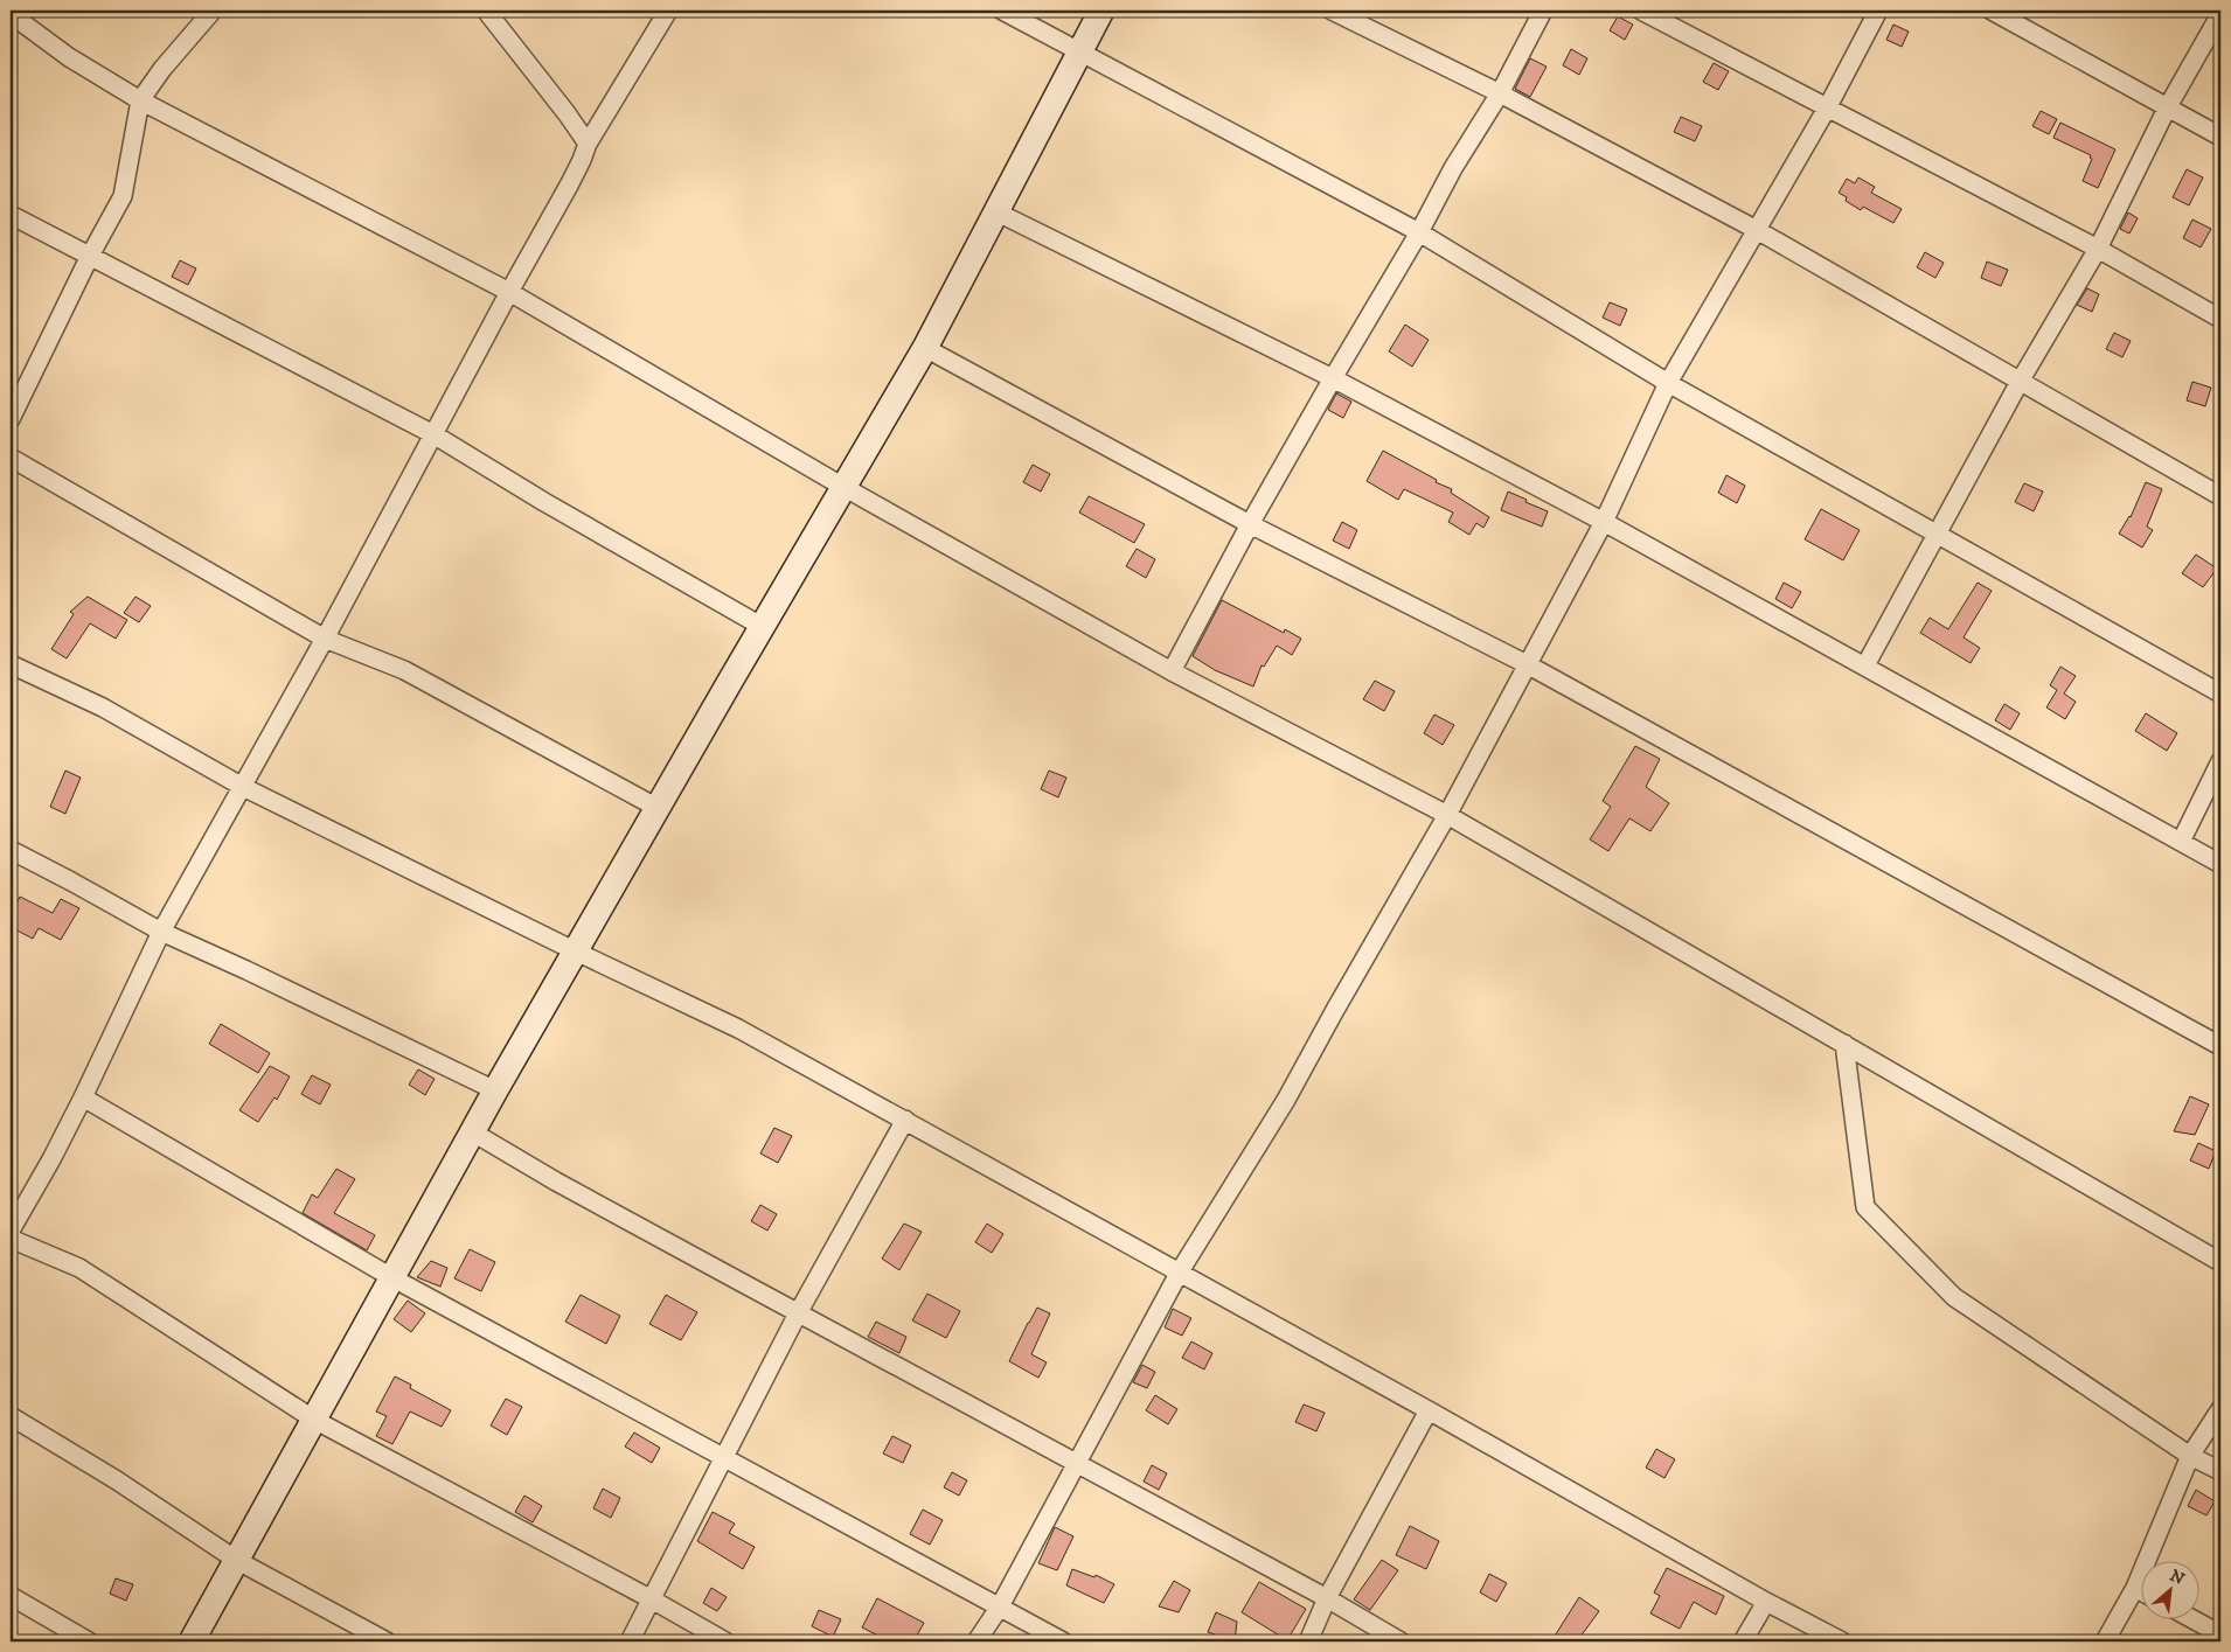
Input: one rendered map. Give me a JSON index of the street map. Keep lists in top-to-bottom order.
{
  "north": "top right"
}
